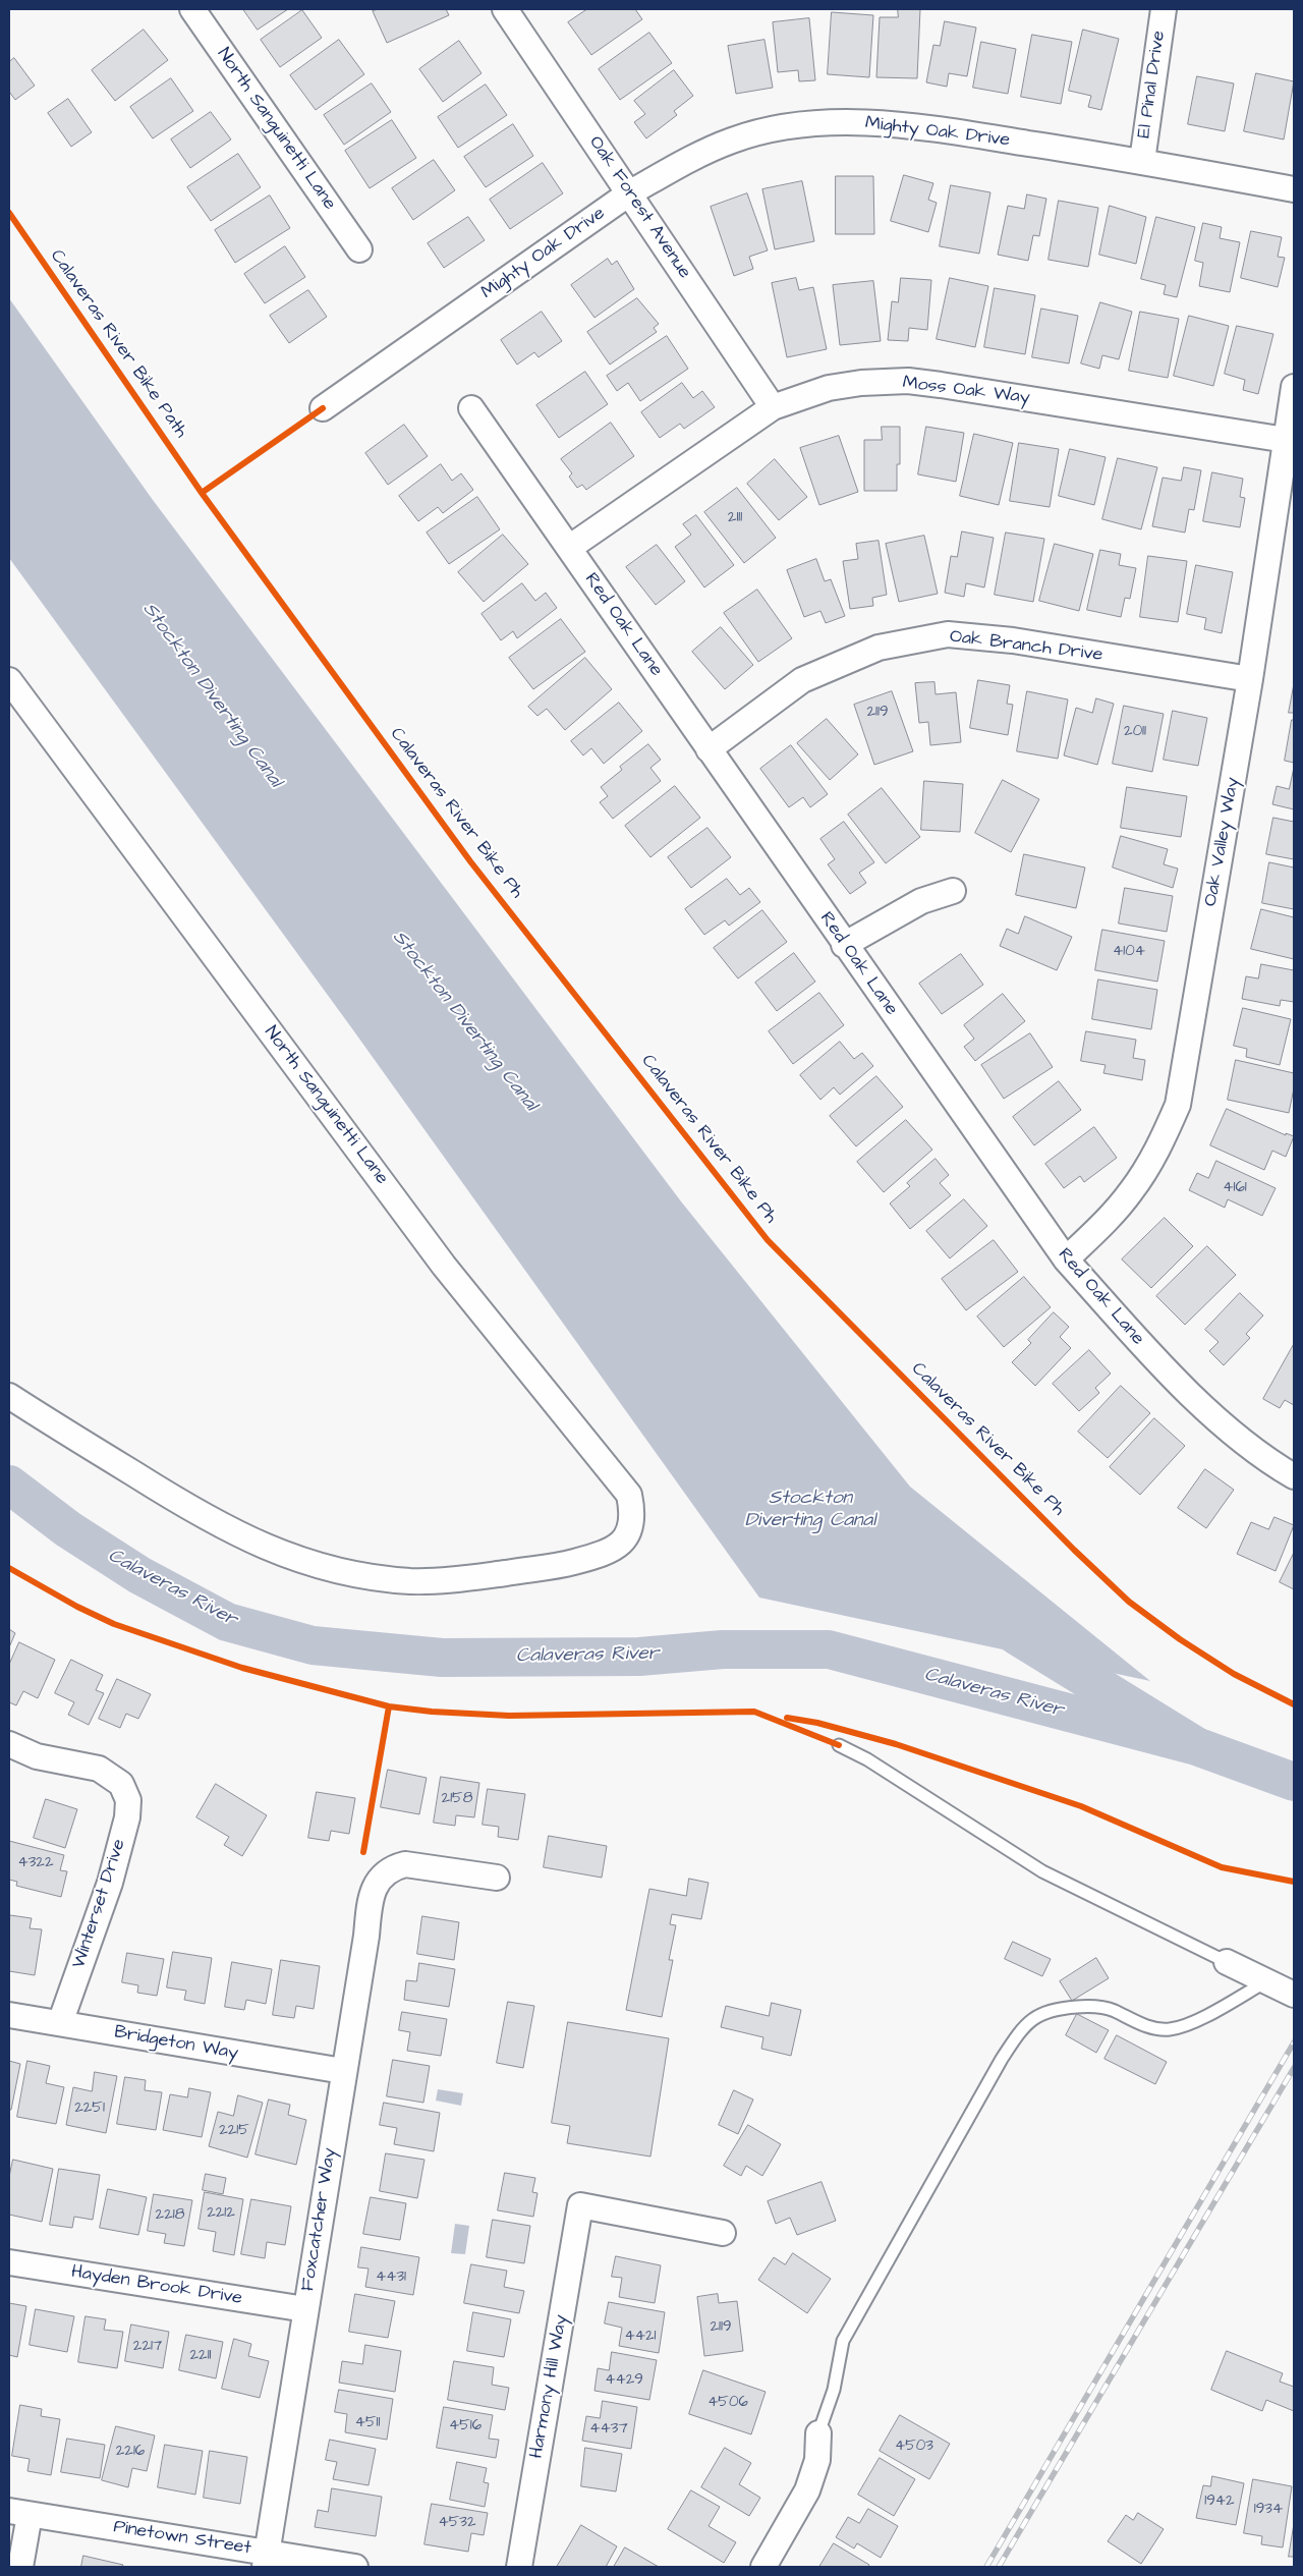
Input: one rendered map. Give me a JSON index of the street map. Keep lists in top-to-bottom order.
{
  "streets": {
    "street": [
      "El Pinal Drive",
      "North Sanguinetti Lane",
      "Mighty Oak Drive",
      "Oak Forest Avenue",
      "Moss Oak Way",
      "Red Oak Lane",
      "Oak Branch Drive",
      "Oak Valley Way",
      "Winterset Drive",
      "Bridgeton Way",
      "Foxcatcher Way",
      "Hayden Brook Drive",
      "Harmony Hill Way",
      "Pinetown Street"
    ],
    "cycle path": ["Calaveras River Bike Path"]
  },
  "crossings": [
    ["El Pinal Drive", "Mighty Oak Drive"],
    ["Mighty Oak Drive", "Oak Forest Avenue"],
    ["Oak Forest Avenue", "Moss Oak Way"],
    ["Moss Oak Way", "Red Oak Lane"],
    ["Moss Oak Way", "Oak Valley Way"],
    ["Red Oak Lane", "Oak Branch Drive"],
    ["Red Oak Lane", "Oak Valley Way"],
    ["Oak Branch Drive", "Oak Valley Way"],
    ["Winterset Drive", "Bridgeton Way"],
    ["Bridgeton Way", "Foxcatcher Way"],
    ["Foxcatcher Way", "Hayden Brook Drive"],
    ["Foxcatcher Way", "Pinetown Street"]
  ],
  "water": ["Stockton Diverting Canal", "Calaveras River"],
  "house_numbers": [
    "2111",
    "2119",
    "2011",
    "4104",
    "4161",
    "2158",
    "4322",
    "2251",
    "2215",
    "2212",
    "2218",
    "4431",
    "2119",
    "4421",
    "2217",
    "2211",
    "4429",
    "4506",
    "4511",
    "4516",
    "4437",
    "4503",
    "2216",
    "1942",
    "1934",
    "4532"
  ]
}
